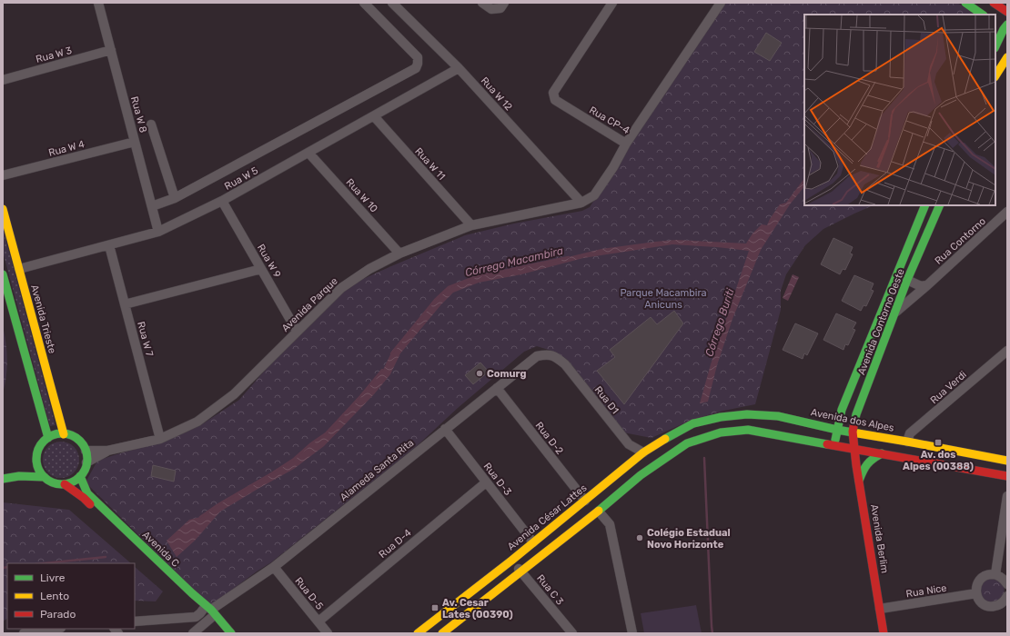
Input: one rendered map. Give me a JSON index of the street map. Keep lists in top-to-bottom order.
{
  "streets": {
    "main road": [
      "Avenida Trieste",
      "Avenida Contorno Oeste",
      "Avenida dos Alpes",
      "Avenida César Lattes",
      "Avenida Berlim",
      "Avenida C"
    ],
    "street": [
      "Rua W 3",
      "Rua W 12",
      "Rua W 8",
      "Rua CP-4",
      "Rua W 4",
      "Rua W 11",
      "Rua W 5",
      "Rua W 10",
      "Rua Contorno",
      "Rua W 9",
      "Avenida Parque",
      "Rua W 7",
      "Rua Verdi",
      "Rua D1",
      "Rua D-2",
      "Alameda Santa Rita",
      "Rua D-3",
      "Rua D-4",
      "Rua C 3",
      "Rua Nice",
      "Rua D-5"
    ]
  },
  "crossings": [
    ["Rua W 3", "Rua W 8"],
    ["Rua W 12", "Rua W 5"],
    ["Rua W 12", "Avenida Parque"],
    ["Rua W 8", "Rua W 4"],
    ["Rua W 8", "Rua W 5"],
    ["Rua CP-4", "Avenida Parque"],
    ["Rua W 11", "Rua W 5"],
    ["Rua W 11", "Avenida Parque"],
    ["Rua W 5", "Rua W 10"],
    ["Rua W 5", "Rua W 9"],
    ["Rua W 5", "Avenida Trieste"],
    ["Rua W 5", "Rua W 7"],
    ["Rua W 10", "Avenida Parque"],
    ["Rua Contorno", "Avenida Contorno Oeste"],
    ["Rua W 9", "Avenida Parque"],
    ["Avenida Parque", "Avenida Trieste"],
    ["Avenida Parque", "Rua W 7"],
    ["Avenida Parque", "Avenida C"],
    ["Avenida Trieste", "Avenida C"],
    ["Avenida Contorno Oeste", "Avenida dos Alpes"],
    ["Avenida Contorno Oeste", "Avenida Berlim"],
    ["Rua Verdi", "Avenida dos Alpes"],
    ["Rua D1", "Alameda Santa Rita"],
    ["Rua D1", "Avenida César Lattes"],
    ["Avenida dos Alpes", "Avenida César Lattes"],
    ["Rua D-2", "Alameda Santa Rita"],
    ["Rua D-2", "Avenida César Lattes"],
    ["Alameda Santa Rita", "Rua D-3"],
    ["Alameda Santa Rita", "Avenida C"],
    ["Alameda Santa Rita", "Rua D-5"],
    ["Rua D-3", "Avenida César Lattes"],
    ["Rua D-3", "Rua D-4"],
    ["Avenida César Lattes", "Rua C 3"],
    ["Avenida Berlim", "Rua Nice"],
    ["Rua D-4", "Rua D-5"]
  ],
  "water": ["Córrego Macambira", "Córrego Buriti"],
  "parks": ["Parque Macambira Anicuns"],
  "places": {
    "other": ["Comurg", "Colégio Estadual Novo Horizonte"],
    "transit": ["Av. dos Alpes (00388)", "Av. Cesar Lates (00390)"]
  },
  "legend": ["Livre", "Lento", "Parado"]
}
